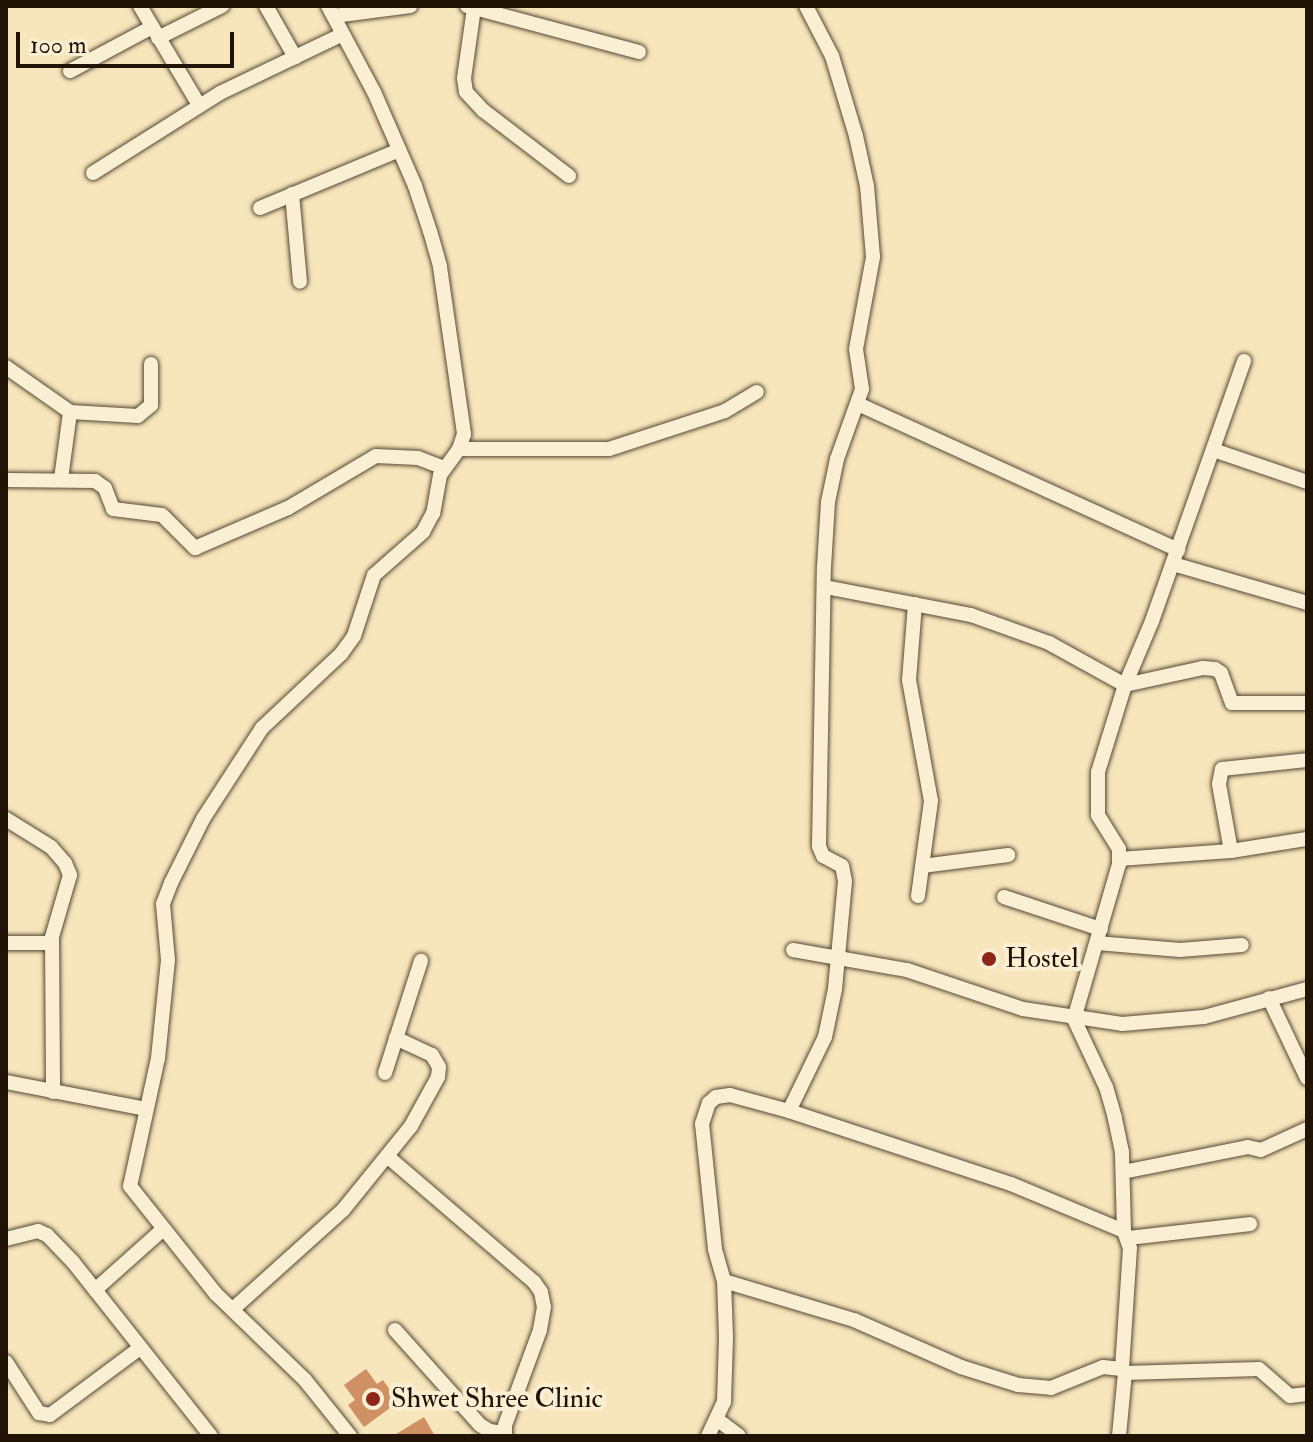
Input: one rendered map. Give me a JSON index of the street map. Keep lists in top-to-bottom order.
{
  "places": ["Hostel", "Shwet Shree Clinic"],
  "scale_bar": "100 m"
}
